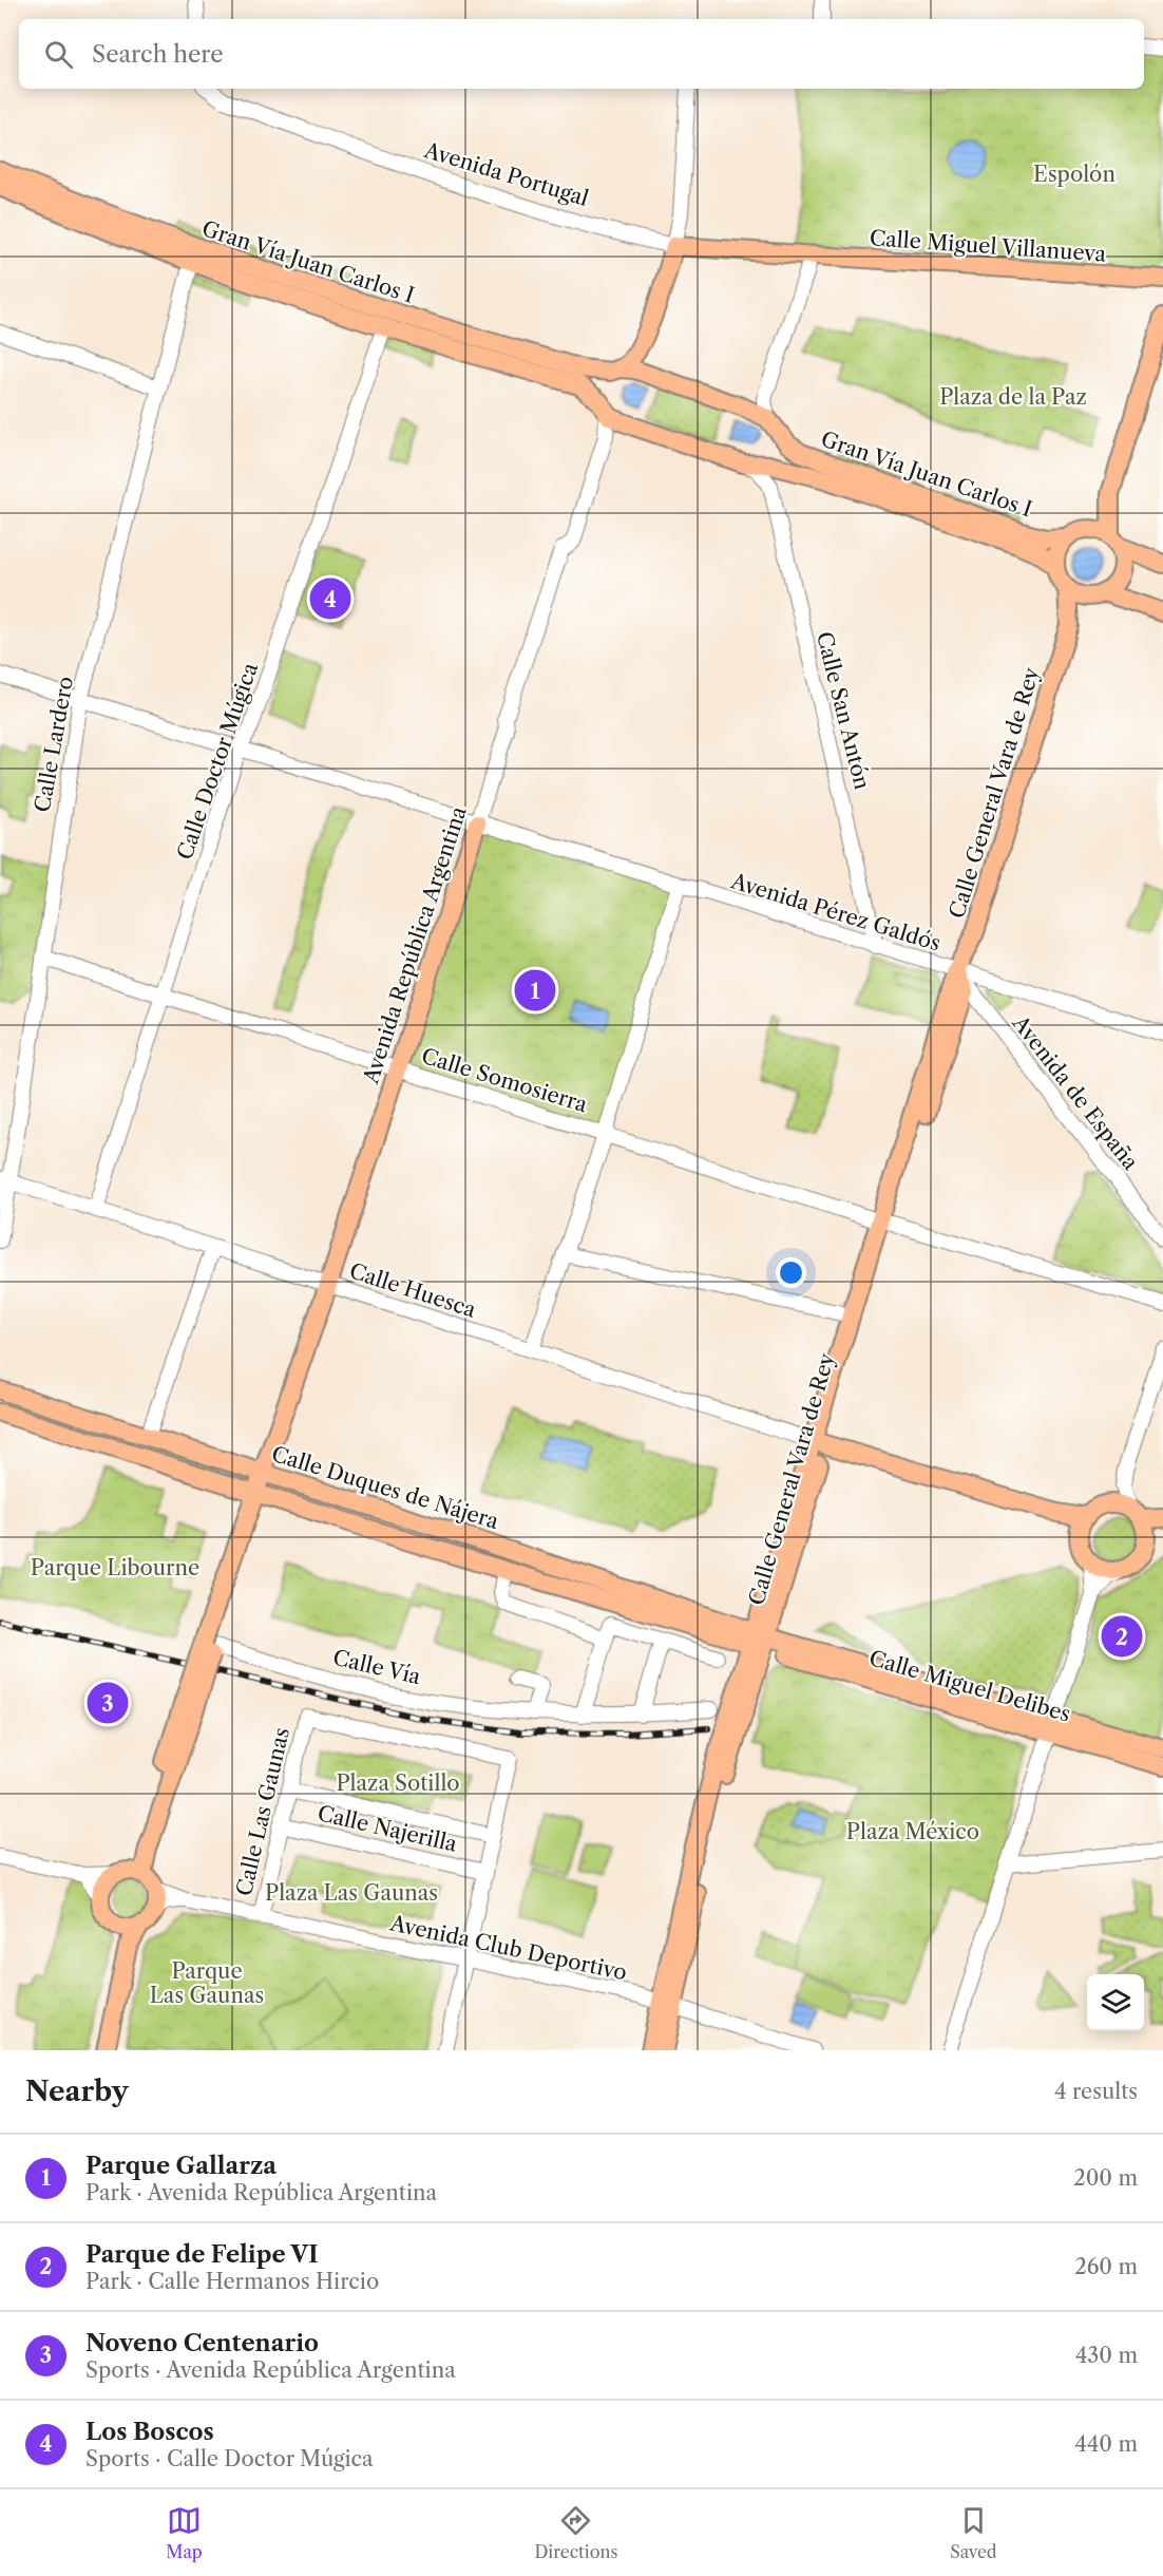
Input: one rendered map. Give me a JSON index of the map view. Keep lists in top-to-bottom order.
{
  "streets": {
    "main road": [
      "Avenida Portugal",
      "Calle Miguel Villanueva",
      "Gran Vía Juan Carlos I",
      "Calle General Vara de Rey",
      "Avenida República Argentina",
      "Calle Duques de Nájera",
      "Calle Miguel Delibes"
    ],
    "street": [
      "Calle San Antón",
      "Calle Lardero",
      "Calle Doctor Múgica",
      "Avenida Pérez Galdós",
      "Calle Somosierra",
      "Avenida de España",
      "Calle Huesca",
      "Calle Vía",
      "Calle Las Gaunas",
      "Calle Najerilla",
      "Avenida Club Deportivo"
    ]
  },
  "crossings": [
    ["Avenida Portugal", "Calle Miguel Villanueva"],
    ["Gran Vía Juan Carlos I", "Calle San Antón"],
    ["Gran Vía Juan Carlos I", "Calle Lardero"],
    ["Gran Vía Juan Carlos I", "Calle Doctor Múgica"],
    ["Gran Vía Juan Carlos I", "Calle General Vara de Rey"],
    ["Gran Vía Juan Carlos I", "Avenida República Argentina"],
    ["Calle San Antón", "Avenida Pérez Galdós"],
    ["Calle Lardero", "Avenida Pérez Galdós"],
    ["Calle Lardero", "Calle Somosierra"],
    ["Calle Lardero", "Calle Huesca"],
    ["Calle Doctor Múgica", "Avenida Pérez Galdós"],
    ["Calle Doctor Múgica", "Calle Somosierra"],
    ["Calle Doctor Múgica", "Calle Huesca"],
    ["Calle General Vara de Rey", "Avenida Pérez Galdós"],
    ["Calle General Vara de Rey", "Calle Somosierra"],
    ["Calle General Vara de Rey", "Avenida de España"],
    ["Calle General Vara de Rey", "Calle Huesca"],
    ["Calle General Vara de Rey", "Calle Duques de Nájera"],
    ["Calle General Vara de Rey", "Calle Miguel Delibes"],
    ["Calle General Vara de Rey", "Avenida Club Deportivo"],
    ["Avenida Pérez Galdós", "Avenida República Argentina"],
    ["Avenida Pérez Galdós", "Avenida de España"],
    ["Avenida República Argentina", "Calle Somosierra"],
    ["Avenida República Argentina", "Calle Huesca"],
    ["Avenida República Argentina", "Calle Duques de Nájera"],
    ["Avenida República Argentina", "Calle Vía"],
    ["Avenida República Argentina", "Avenida Club Deportivo"],
    ["Calle Duques de Nájera", "Calle Miguel Delibes"],
    ["Calle Las Gaunas", "Calle Najerilla"],
    ["Calle Las Gaunas", "Avenida Club Deportivo"]
  ],
  "parks": [
    "Espolón",
    "Plaza de la Paz",
    "Parque Libourne",
    "Plaza Sotillo",
    "Plaza México",
    "Plaza Las Gaunas",
    "Parque Las Gaunas"
  ],
  "page": {
    "search": "Search here",
    "pins": [
      "4",
      "1",
      "2",
      "3"
    ],
    "heading": ["Nearby", "4 results"],
    "list": [
      {
        "mark": "1",
        "name": "Parque Gallarza",
        "note": "Park · Avenida República Argentina",
        "value": "200 m"
      },
      {
        "mark": "2",
        "name": "Parque de Felipe VI",
        "note": "Park · Calle Hermanos Hircio",
        "value": "260 m"
      },
      {
        "mark": "3",
        "name": "Noveno Centenario",
        "note": "Sports · Avenida República Argentina",
        "value": "430 m"
      },
      {
        "mark": "4",
        "name": "Los Boscos",
        "note": "Sports · Calle Doctor Múgica",
        "value": "440 m"
      }
    ],
    "nav": ["Map", "Directions", "Saved"]
  }
}
